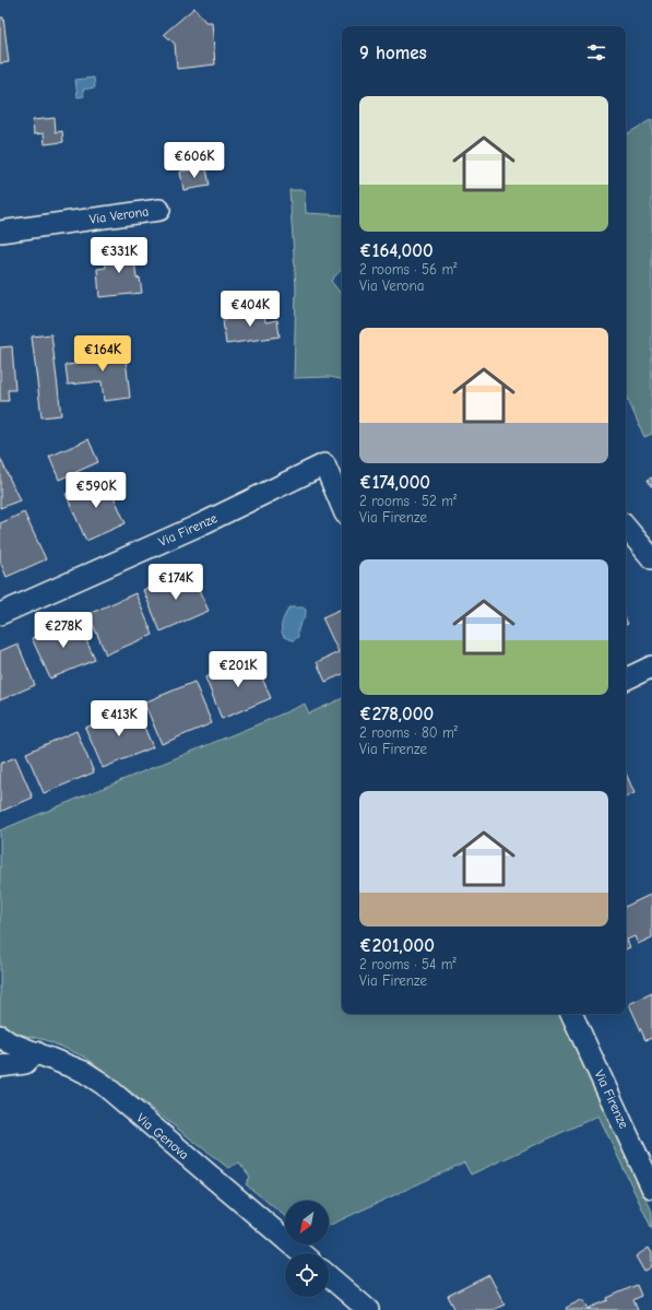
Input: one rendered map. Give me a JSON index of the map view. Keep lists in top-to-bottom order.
{
  "streets": {
    "street": ["Via Verona", "Via Firenze", "Via Genova"]
  },
  "north": "bottom left",
  "page": {
    "heading": "9 homes",
    "list": [
      {
        "name": "€164,000",
        "note": "2 rooms · 56 m² · Via Verona"
      },
      {
        "name": "€174,000",
        "note": "2 rooms · 52 m² · Via Firenze"
      },
      {
        "name": "€278,000",
        "note": "2 rooms · 80 m² · Via Firenze"
      },
      {
        "name": "€201,000",
        "note": "2 rooms · 54 m² · Via Firenze"
      }
    ],
    "price": [
      "€606K",
      "€331K",
      "€404K",
      "€164K",
      "€590K",
      "€174K",
      "€278K",
      "€201K",
      "€413K"
    ]
  }
}
